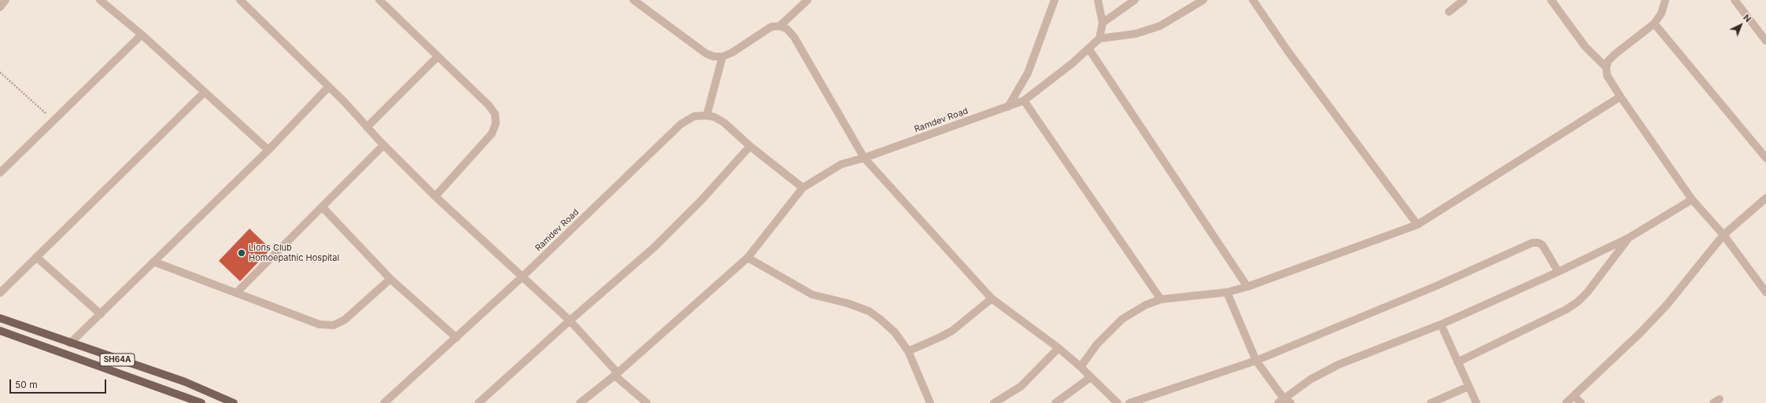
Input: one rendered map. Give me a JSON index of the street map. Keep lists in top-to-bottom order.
{
  "streets": {
    "main road": ["SH64A"],
    "street": ["Ramdev Road"]
  },
  "places": ["Lions Club Homoepathic Hospital"],
  "scale_bar": "50 m",
  "north": "top right"
}
